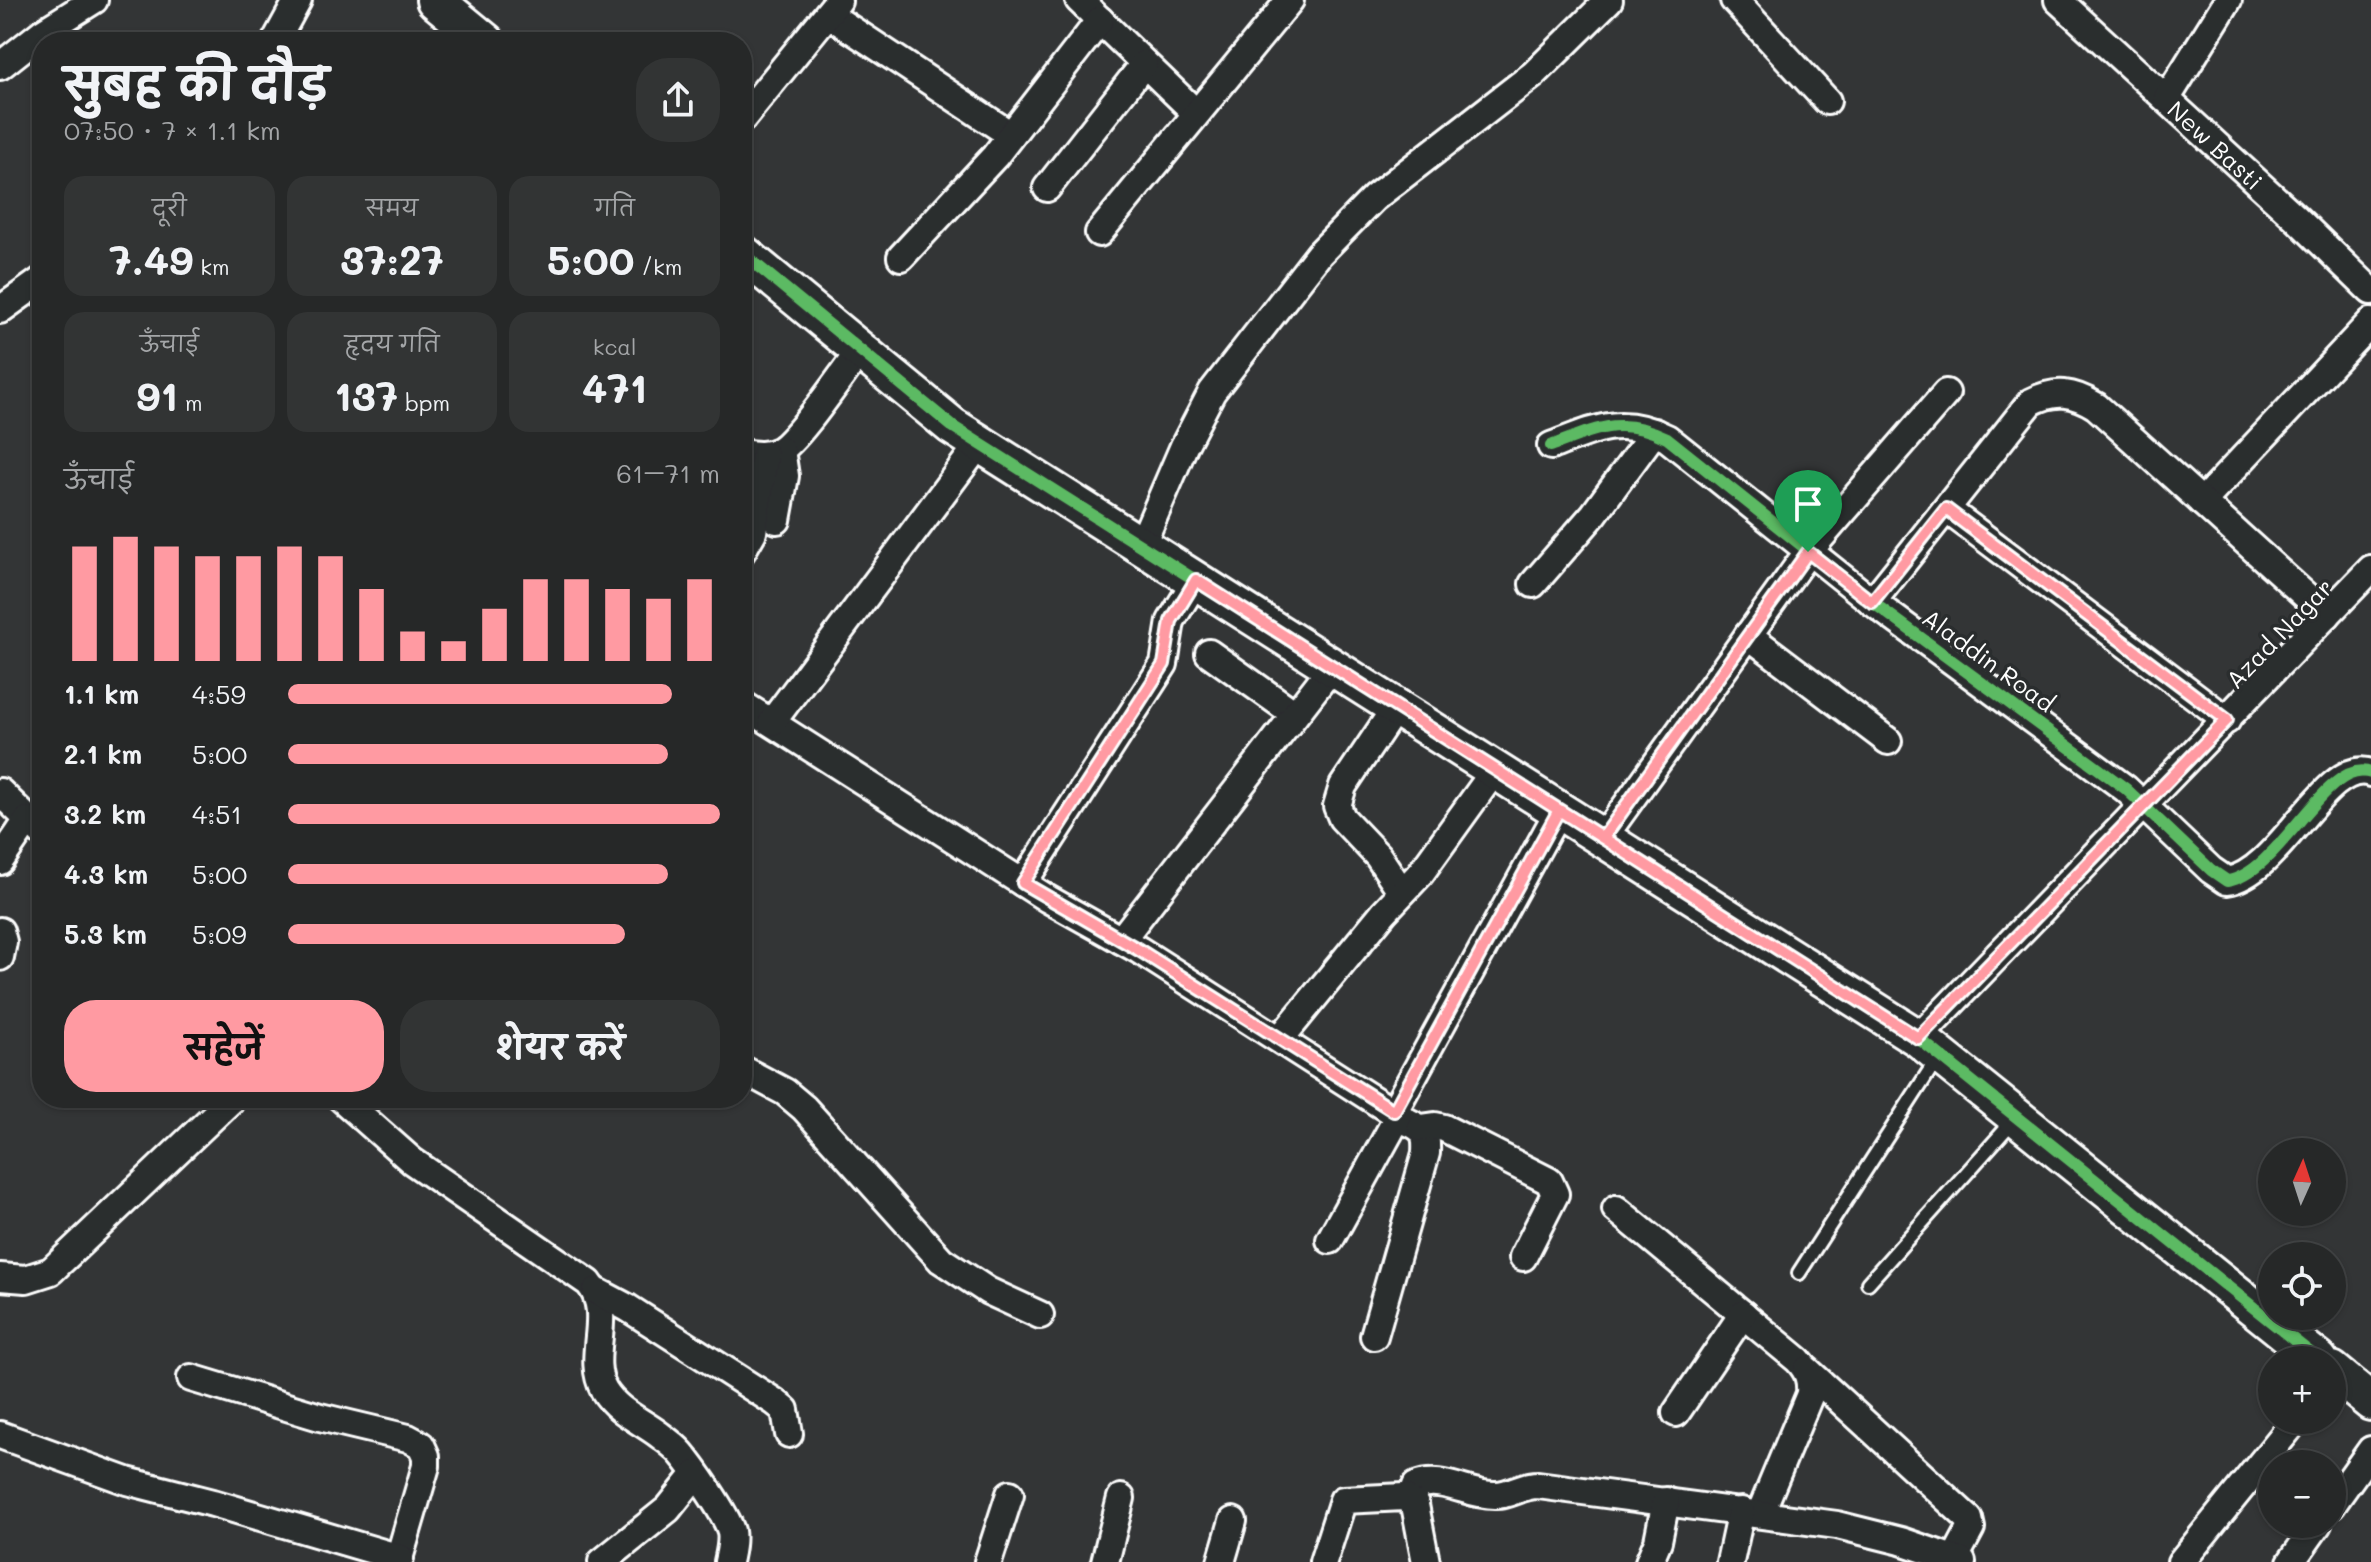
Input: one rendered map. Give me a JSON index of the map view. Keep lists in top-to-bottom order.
{
  "streets": {
    "street": ["New Basti", "Azad Nagar", "Aladdin Road"]
  },
  "crossings": [
    ["Azad Nagar", "Aladdin Road"]
  ],
  "north": "top",
  "page": {
    "heading": ["सुबह की दौड़", "07:50 · 7 × 1.1 km"],
    "stats": [
      ["दूरी", "7.49 km"],
      ["समय", "37:27"],
      ["गति", "5:00 /km"],
      ["ऊँचाई", "91 m"],
      ["हृदय गति", "137 bpm"],
      ["kcal", "471"]
    ],
    "chart": ["ऊँचाई", "61–71 m"],
    "list": [
      {
        "name": "1.1 km",
        "note": "4:59"
      },
      {
        "name": "2.1 km",
        "note": "5:00"
      },
      {
        "name": "3.2 km",
        "note": "4:51"
      },
      {
        "name": "4.3 km",
        "note": "5:00"
      },
      {
        "name": "5.3 km",
        "note": "5:09"
      }
    ],
    "buttons": ["सहेजें", "शेयर करें"],
    "map_buttons": ["+", "−"]
  }
}
